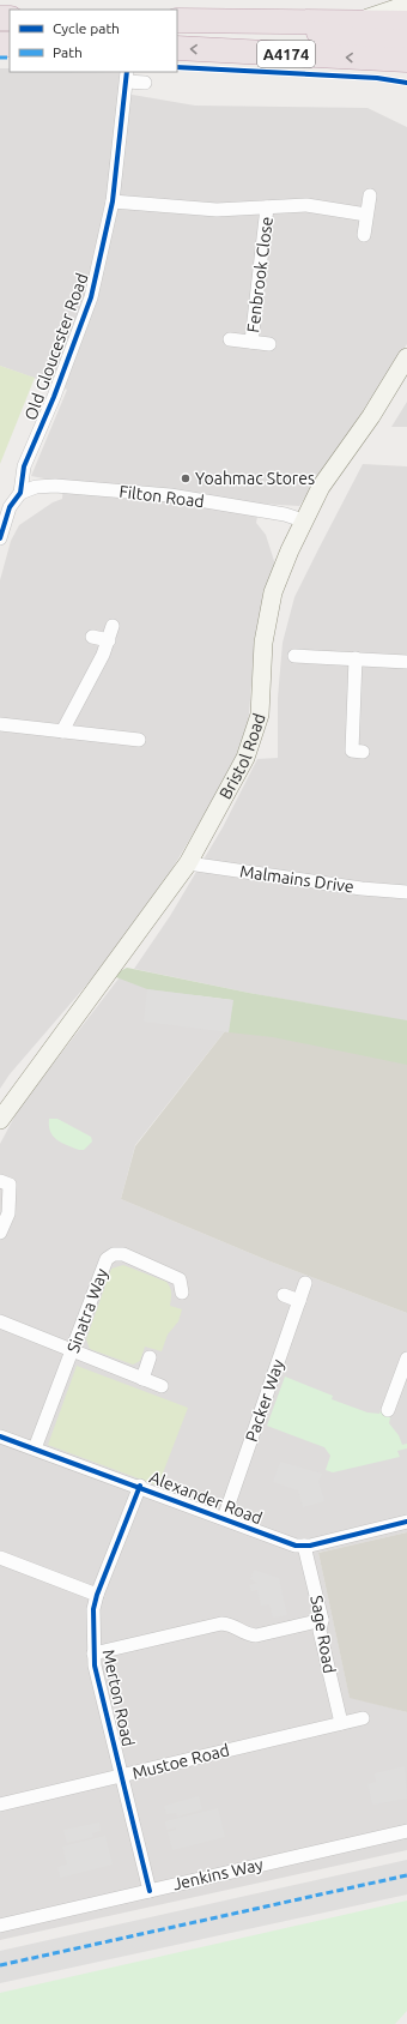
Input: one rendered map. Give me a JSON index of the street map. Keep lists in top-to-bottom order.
{
  "streets": {
    "highway": ["A4174"],
    "main road": ["Bristol Road"],
    "street": [
      "Fenbrook Close",
      "Old Gloucester Road",
      "Filton Road",
      "Malmains Drive",
      "Sinatra Way",
      "Packer Way",
      "Alexander Road",
      "Sage Road",
      "Merton Road",
      "Mustoe Road",
      "Jenkins Way"
    ]
  },
  "crossings": [
    ["Fenbrook Close", "Old Gloucester Road"],
    ["Old Gloucester Road", "Filton Road"],
    ["Filton Road", "Bristol Road"],
    ["Bristol Road", "Malmains Drive"],
    ["Sinatra Way", "Alexander Road"],
    ["Packer Way", "Alexander Road"],
    ["Alexander Road", "Sage Road"],
    ["Alexander Road", "Merton Road"],
    ["Sage Road", "Mustoe Road"],
    ["Merton Road", "Mustoe Road"],
    ["Merton Road", "Jenkins Way"]
  ],
  "places": ["Yoahmac Stores"],
  "legend": ["Cycle path", "Path"]
}
